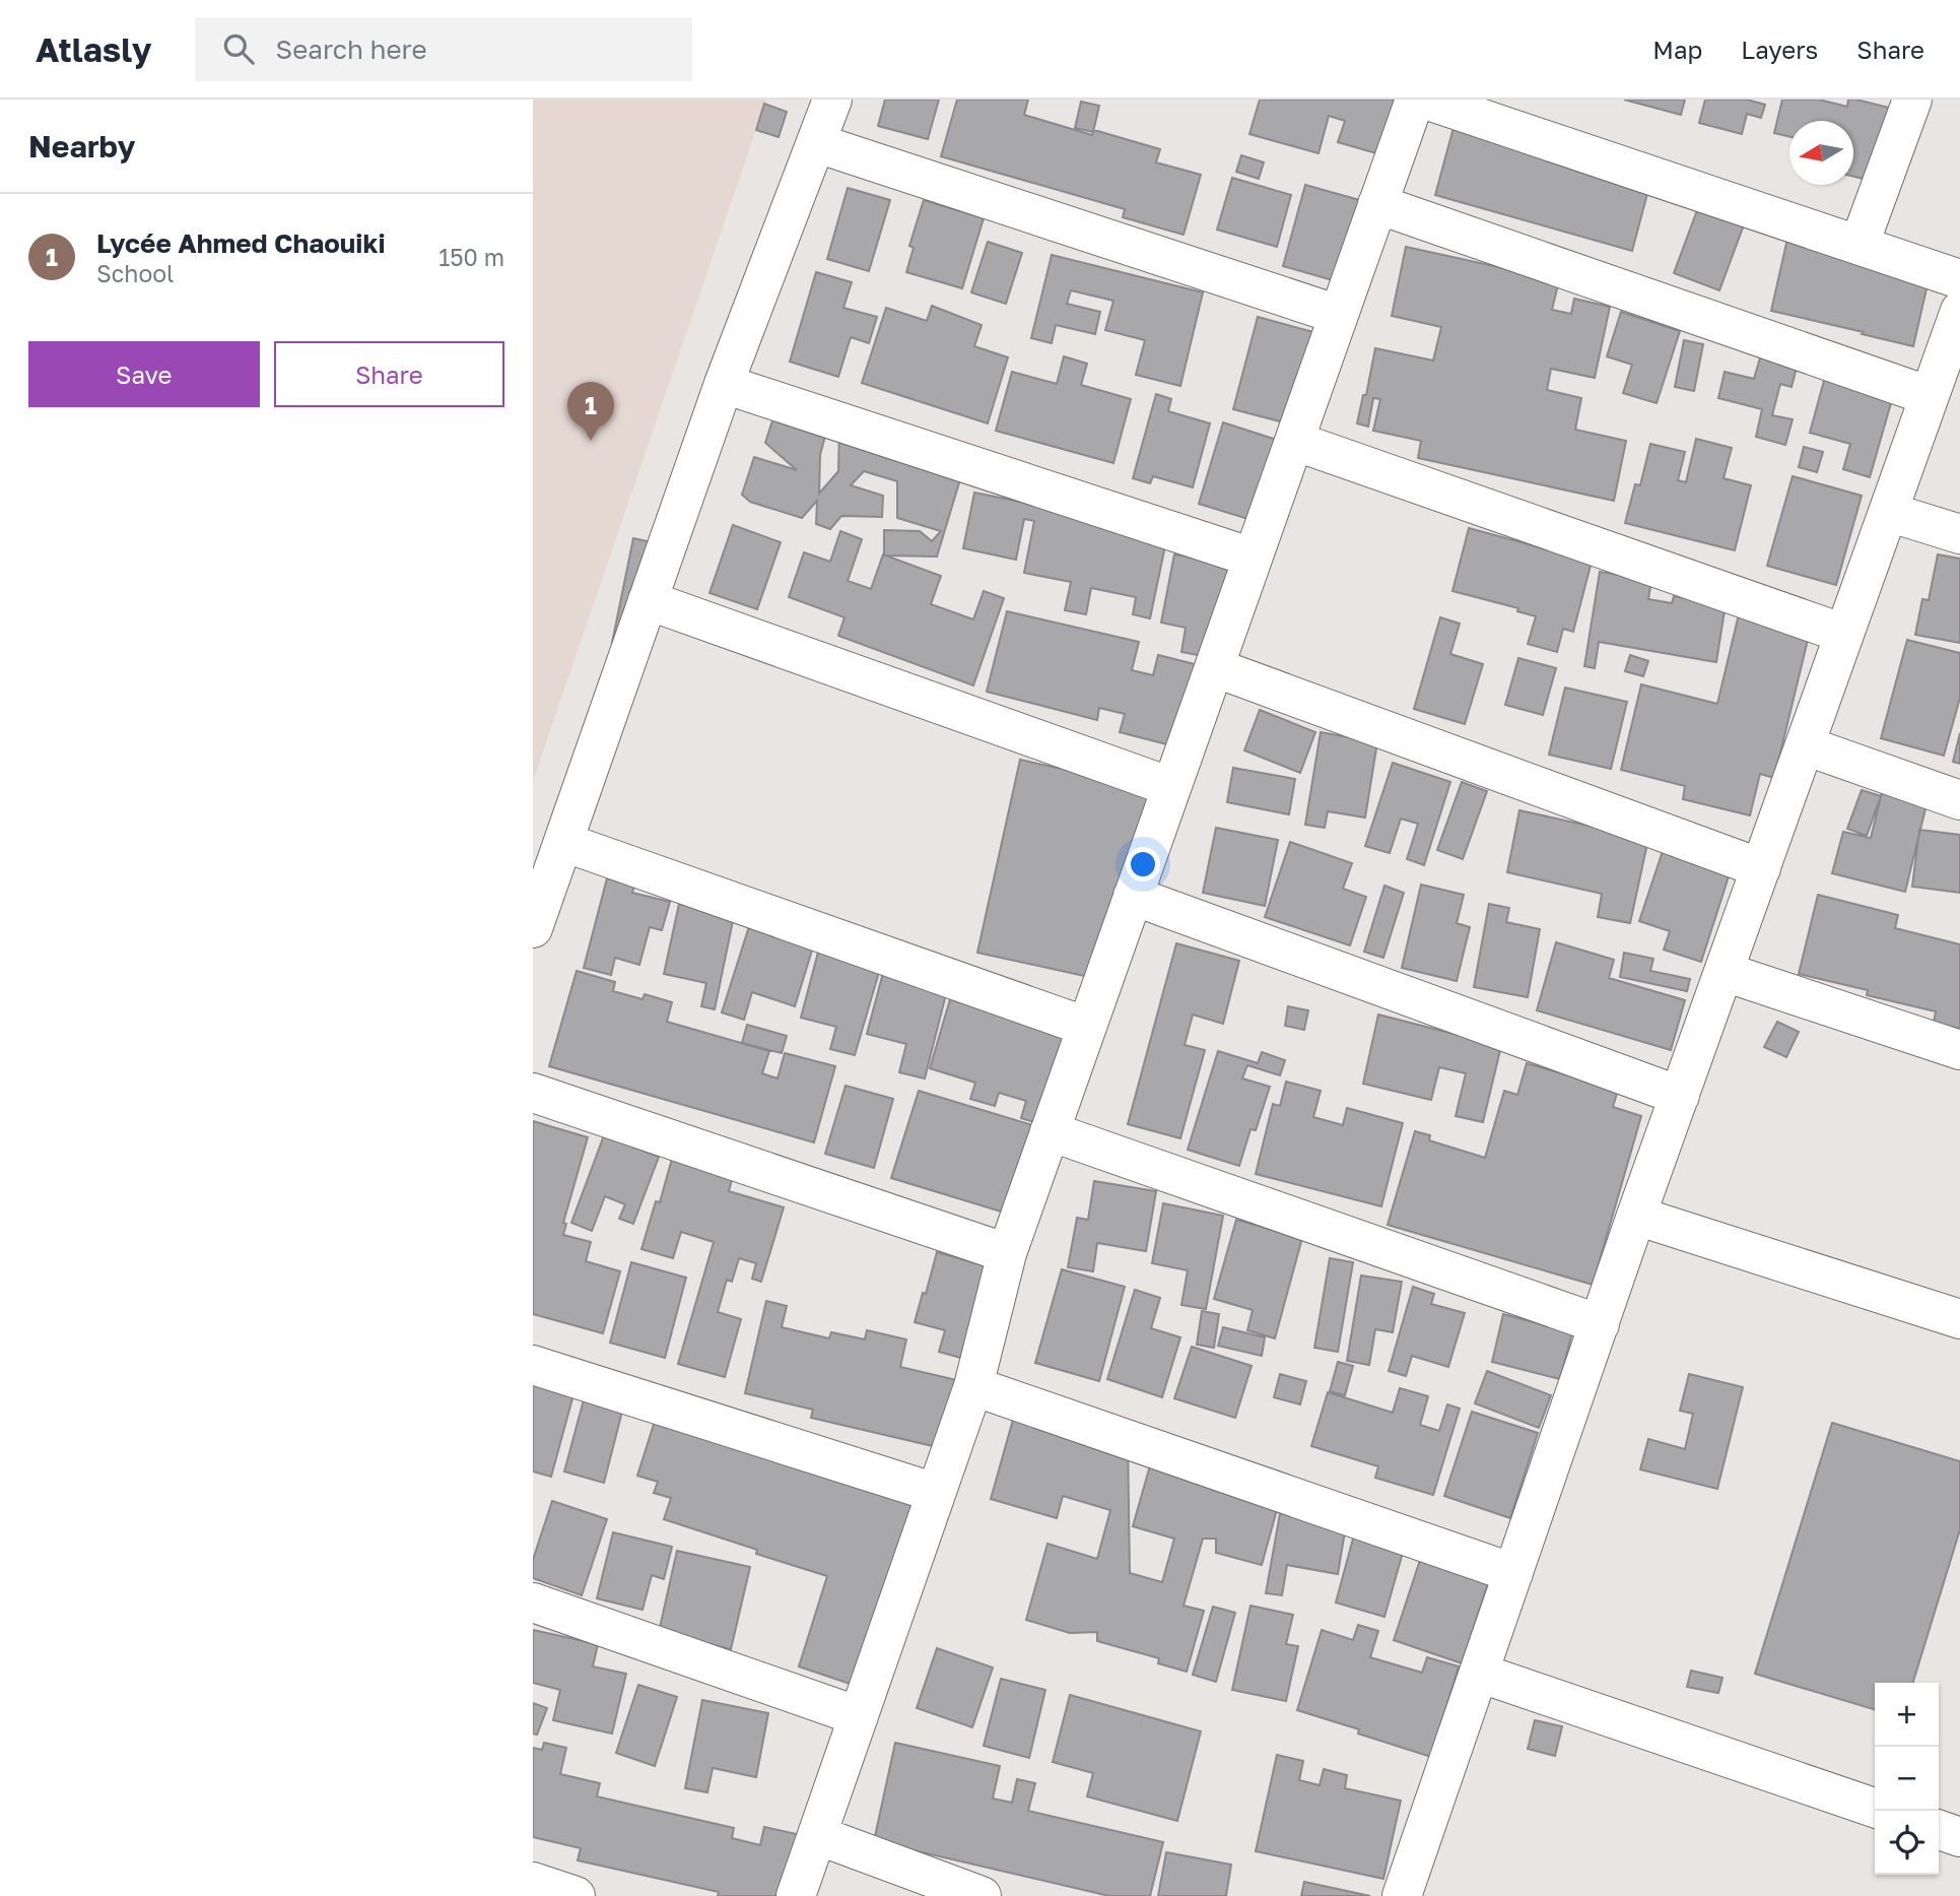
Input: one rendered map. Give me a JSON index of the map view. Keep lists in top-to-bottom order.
{
  "north": "left",
  "page": {
    "header": "Atlasly",
    "search": "Search here",
    "nav": ["Map", "Layers", "Share"],
    "heading": "Nearby",
    "list": [
      {
        "mark": "1",
        "name": "Lycée Ahmed Chaouiki",
        "note": "School",
        "value": "150 m"
      }
    ],
    "buttons": ["Save", "Share"],
    "pins": "1",
    "map_buttons": ["+", "−"]
  }
}
